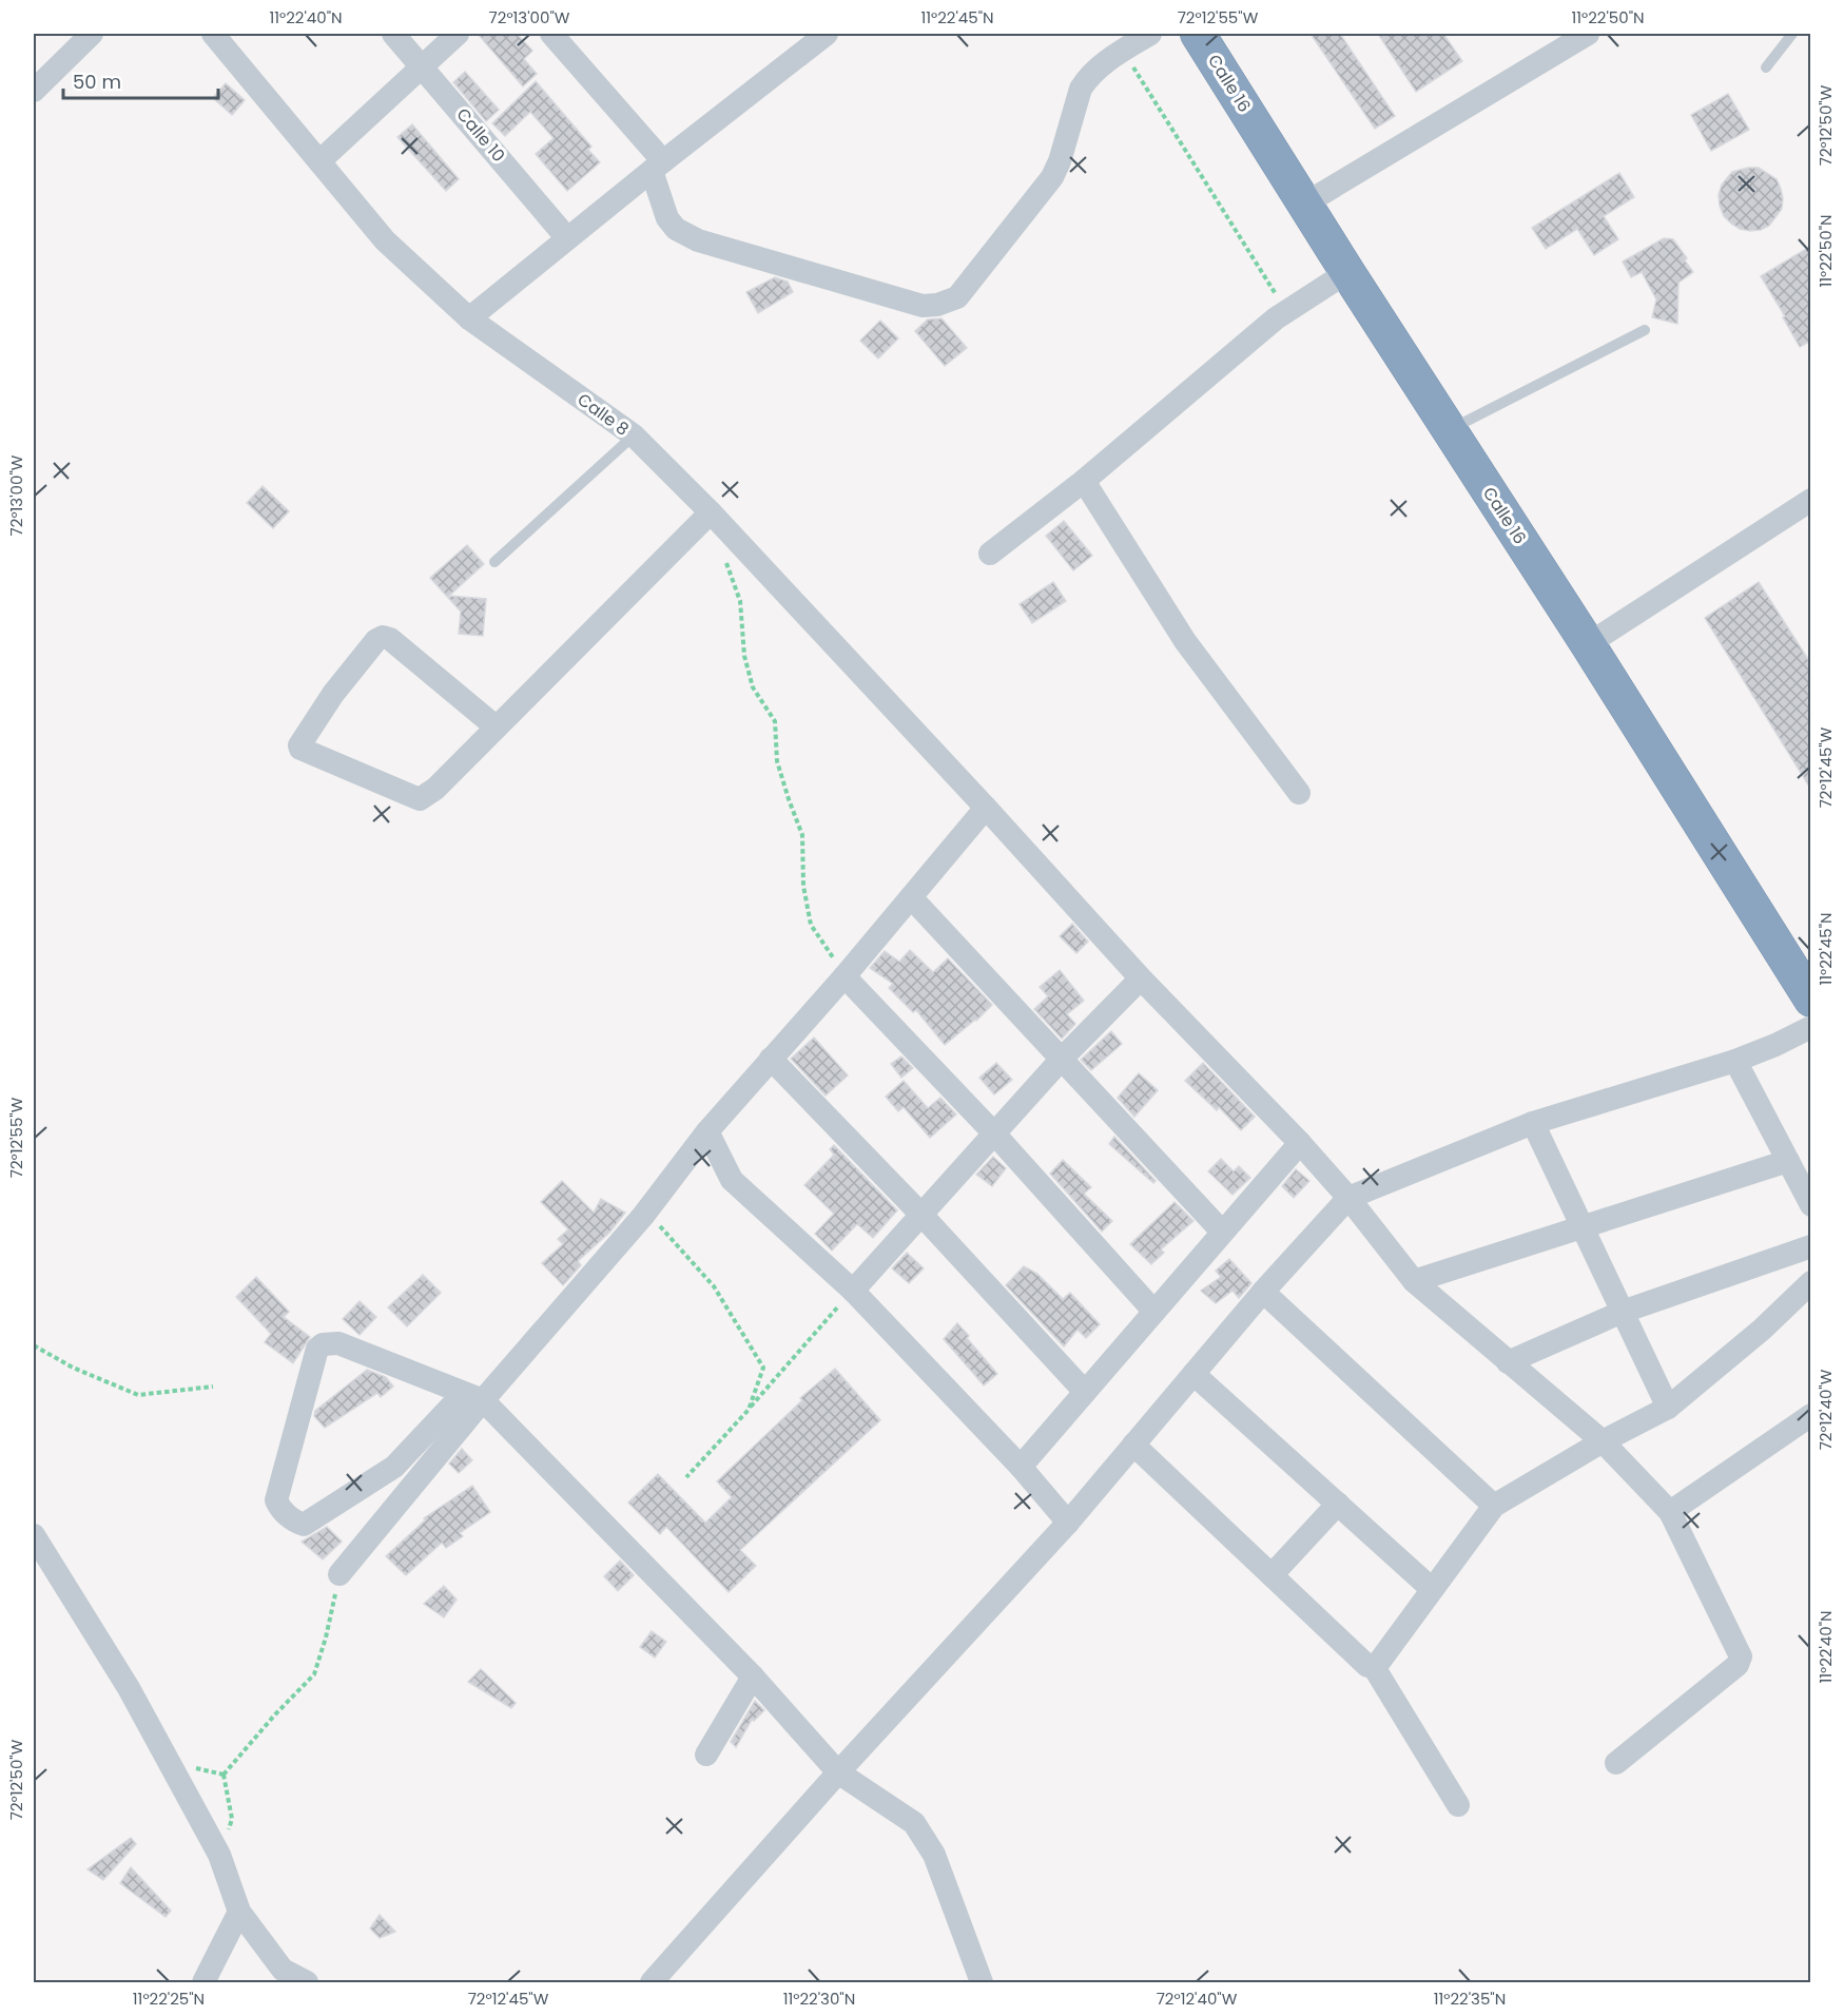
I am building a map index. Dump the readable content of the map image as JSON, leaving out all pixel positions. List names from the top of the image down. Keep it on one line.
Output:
{"streets":{"highway":["Calle 16"],"street":["Calle 10","Calle 8"]},"scale_bar":"50 m","coordinates":["11°22'40\"N","72°13'00\"W","11°22'45\"N","72°12'55\"W","11°22'50\"N","72°12'50\"W","72°12'45\"W","72°12'40\"W","11°22'25\"N","11°22'30\"N","11°22'35\"N"]}
